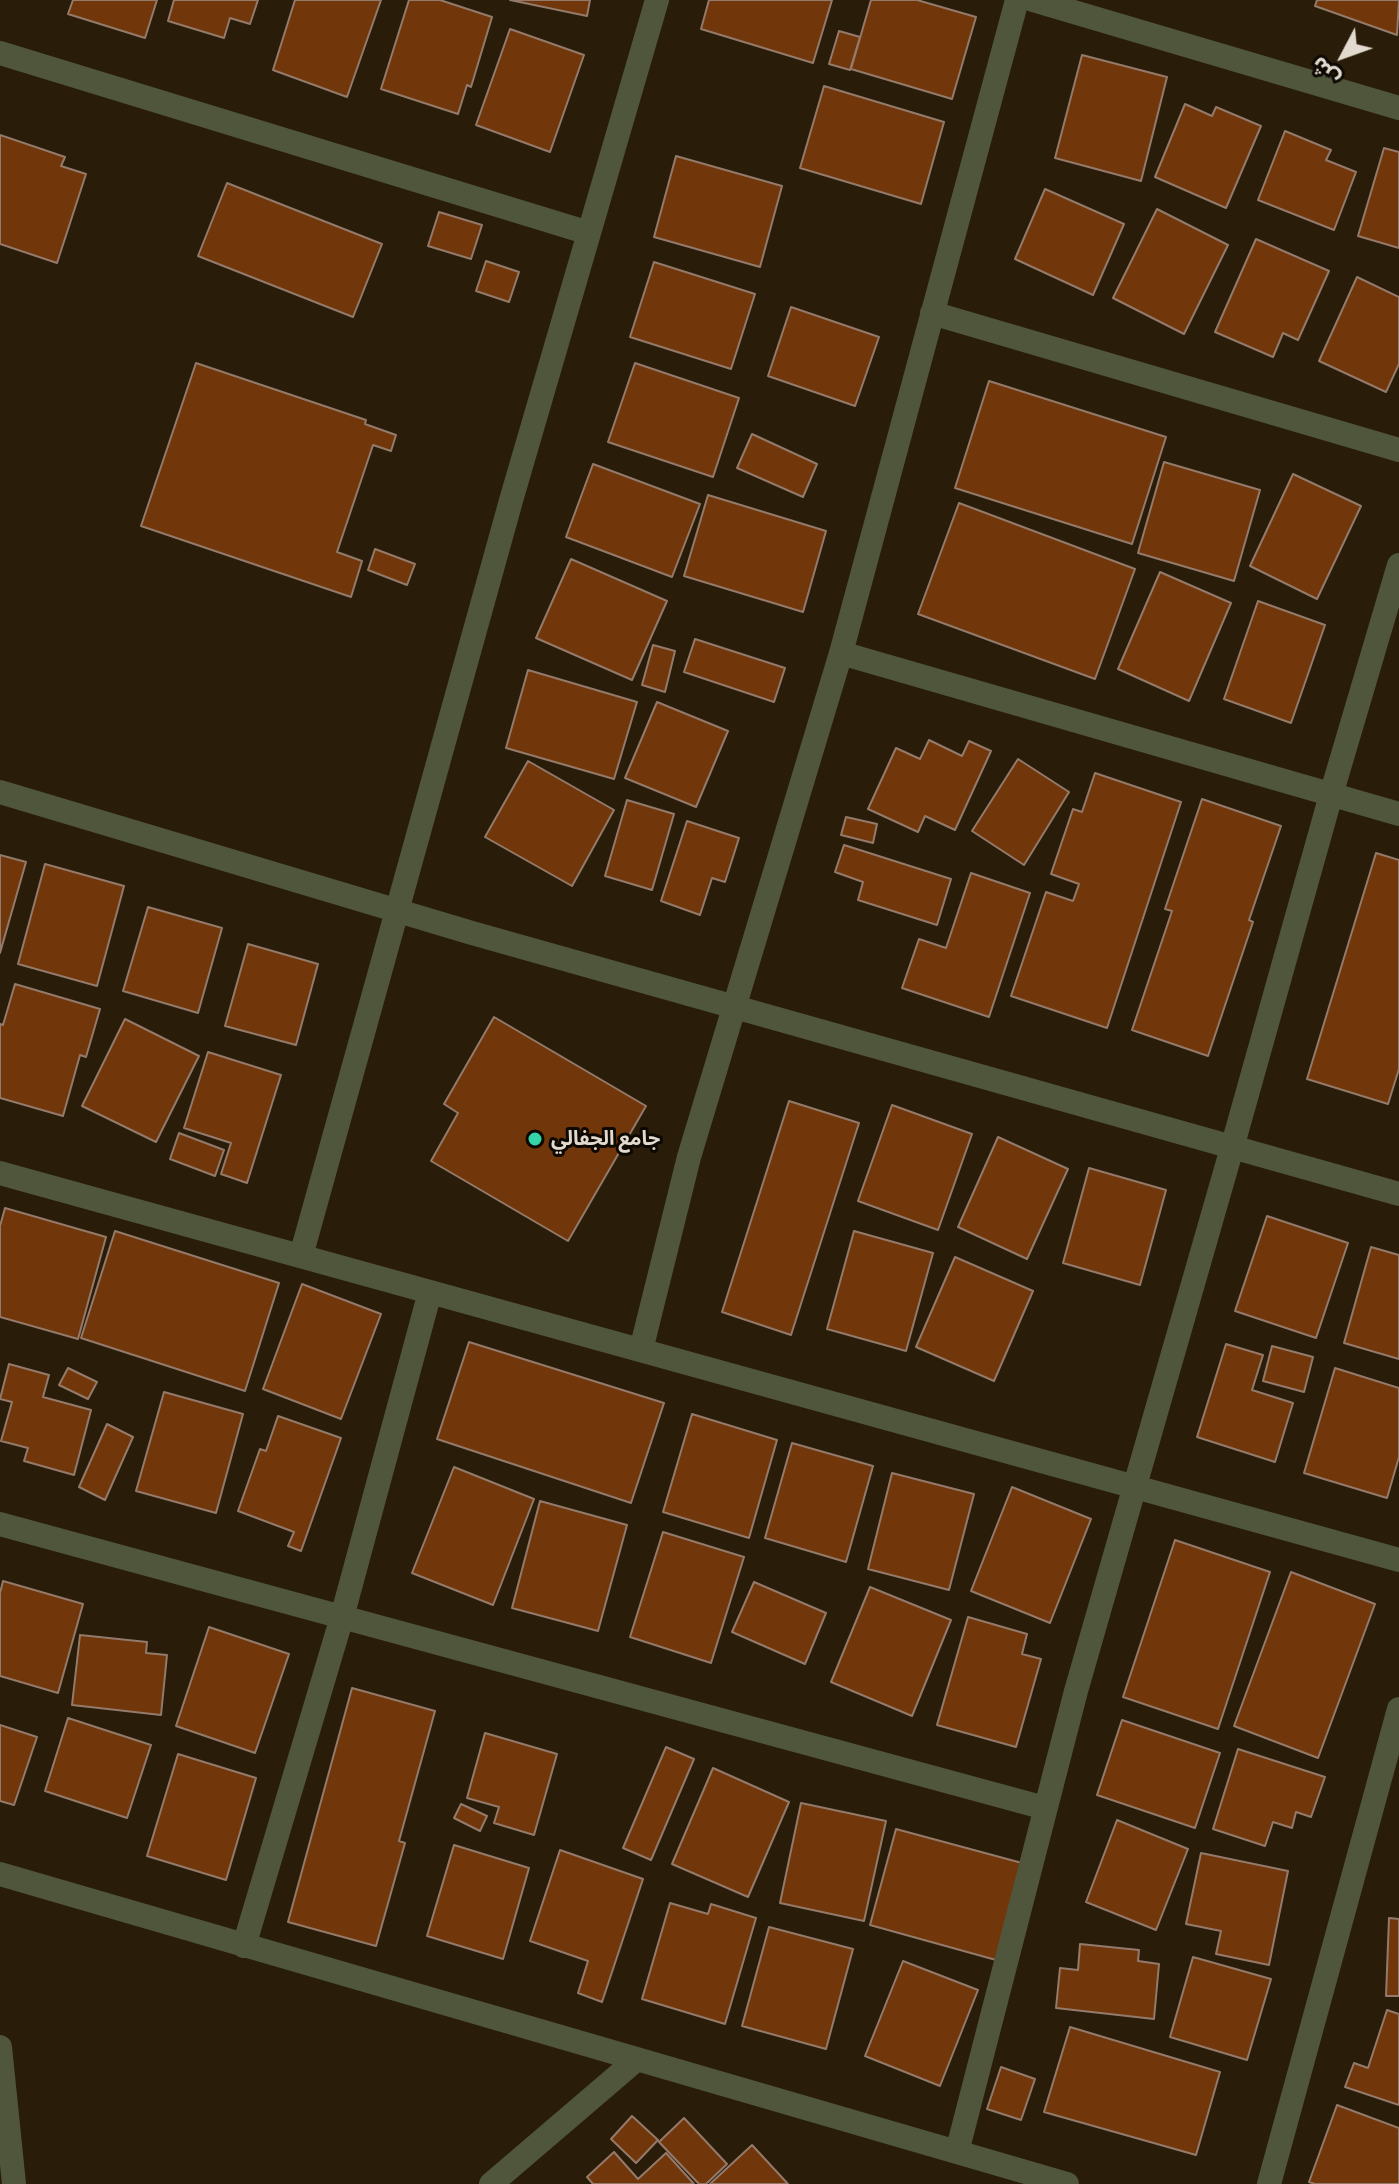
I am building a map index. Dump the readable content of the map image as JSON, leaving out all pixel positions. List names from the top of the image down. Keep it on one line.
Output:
{"places":["جامع الجفالي"],"north":"bottom left"}
